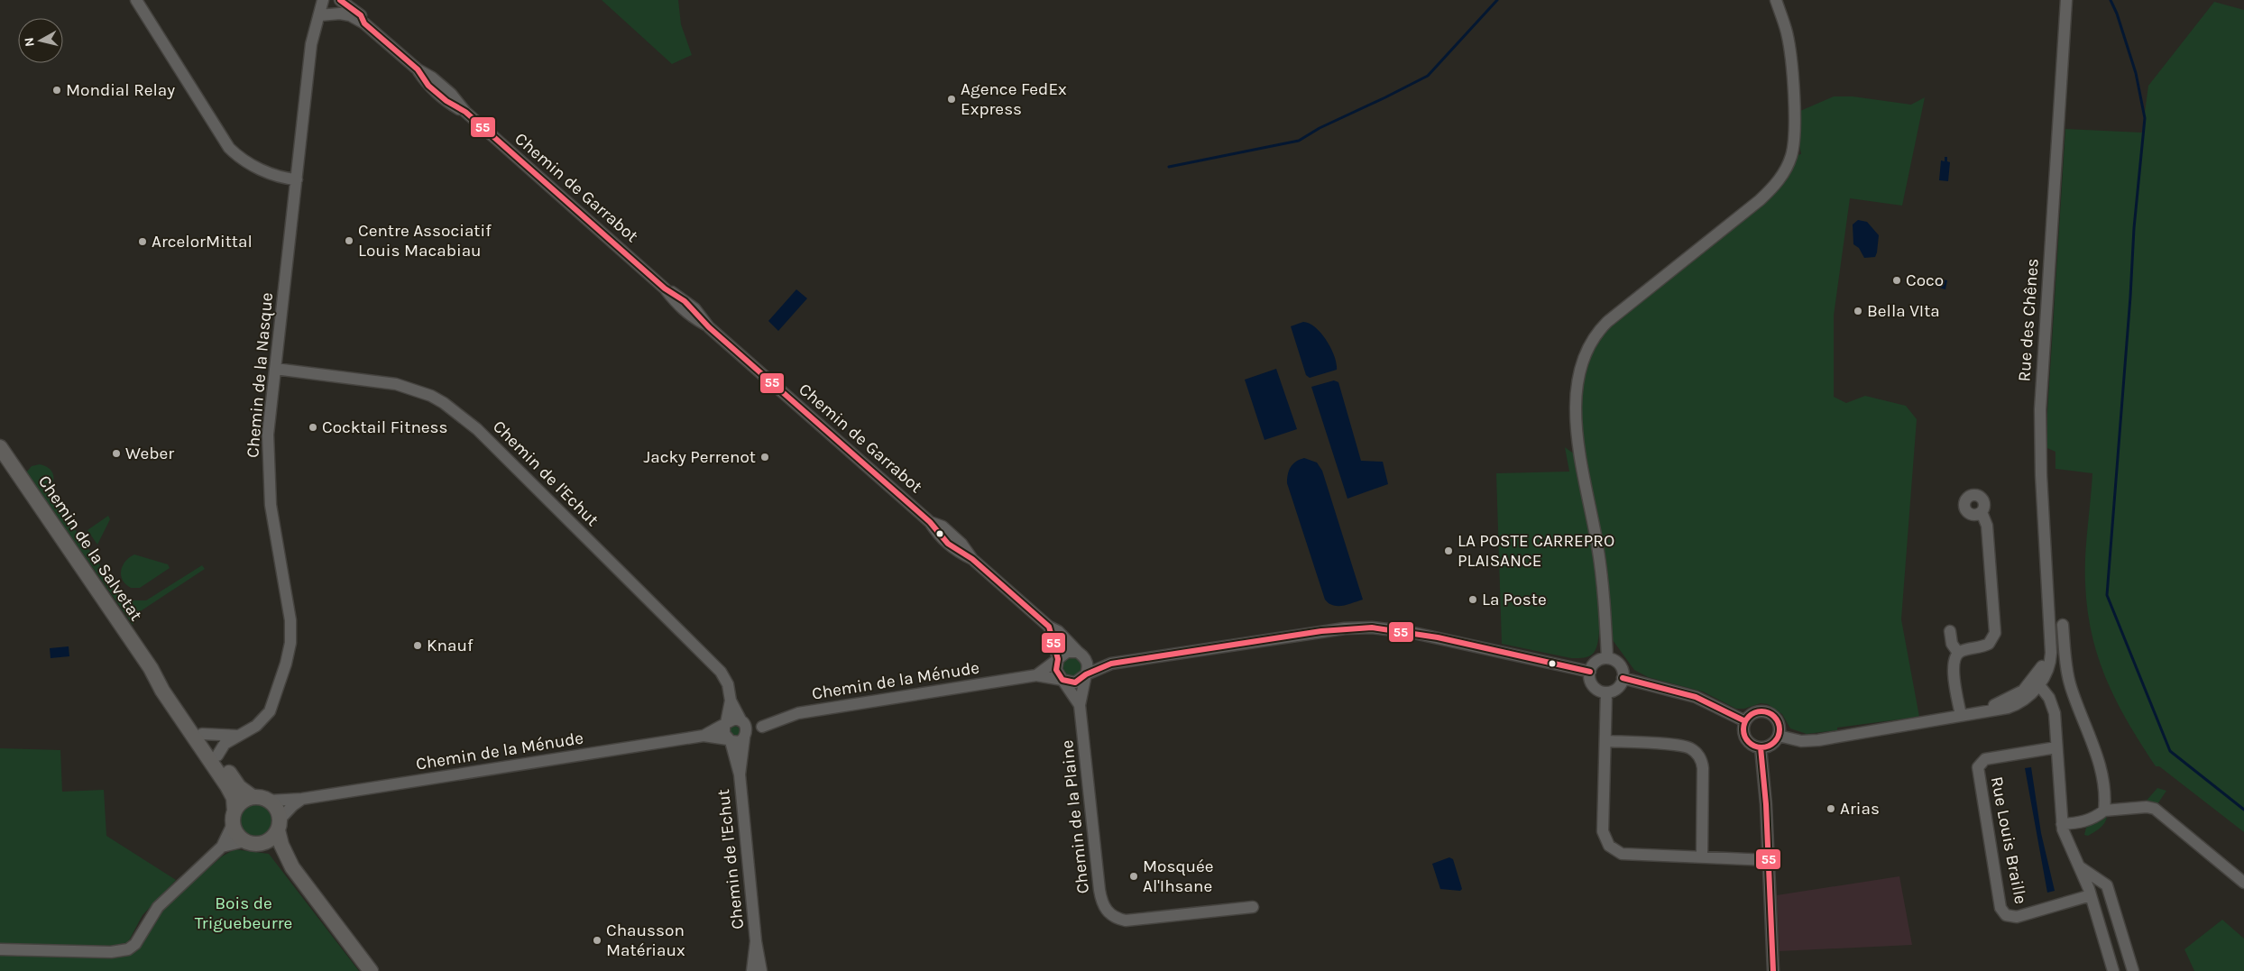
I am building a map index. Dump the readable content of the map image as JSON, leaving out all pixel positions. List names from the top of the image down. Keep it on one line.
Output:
{"streets":{"main road":["Chemin de la Salvetat"],"street":["Chemin de Garrabot","Rue des Chênes","Chemin de la Nasque","Chemin de l'Echut","Chemin de la Ménude","Chemin de la Plaine","Rue Louis Braille"]},"crossings":[["Chemin de Garrabot","Chemin de la Nasque"],["Chemin de Garrabot","Chemin de la Ménude"],["Chemin de Garrabot","Chemin de la Plaine"],["Chemin de la Nasque","Chemin de l'Echut"],["Chemin de la Nasque","Chemin de la Salvetat"],["Chemin de l'Echut","Chemin de la Ménude"],["Chemin de la Salvetat","Chemin de la Ménude"],["Chemin de la Ménude","Chemin de la Plaine"]],"parks":["Bois de Triguebeurre"],"places":["Mondial Relay","Agence FedEx Express","Centre Associatif Louis Macabiau","ArcelorMittal","Coco","Bella VIta","Cocktail Fitness","Weber","Jacky Perrenot","LA POSTE CARREPRO PLAISANCE","La Poste","Knauf","Arias","Mosquée Al'Ihsane","Chausson Matériaux"],"lines":["transit line 55"],"north":"left"}
